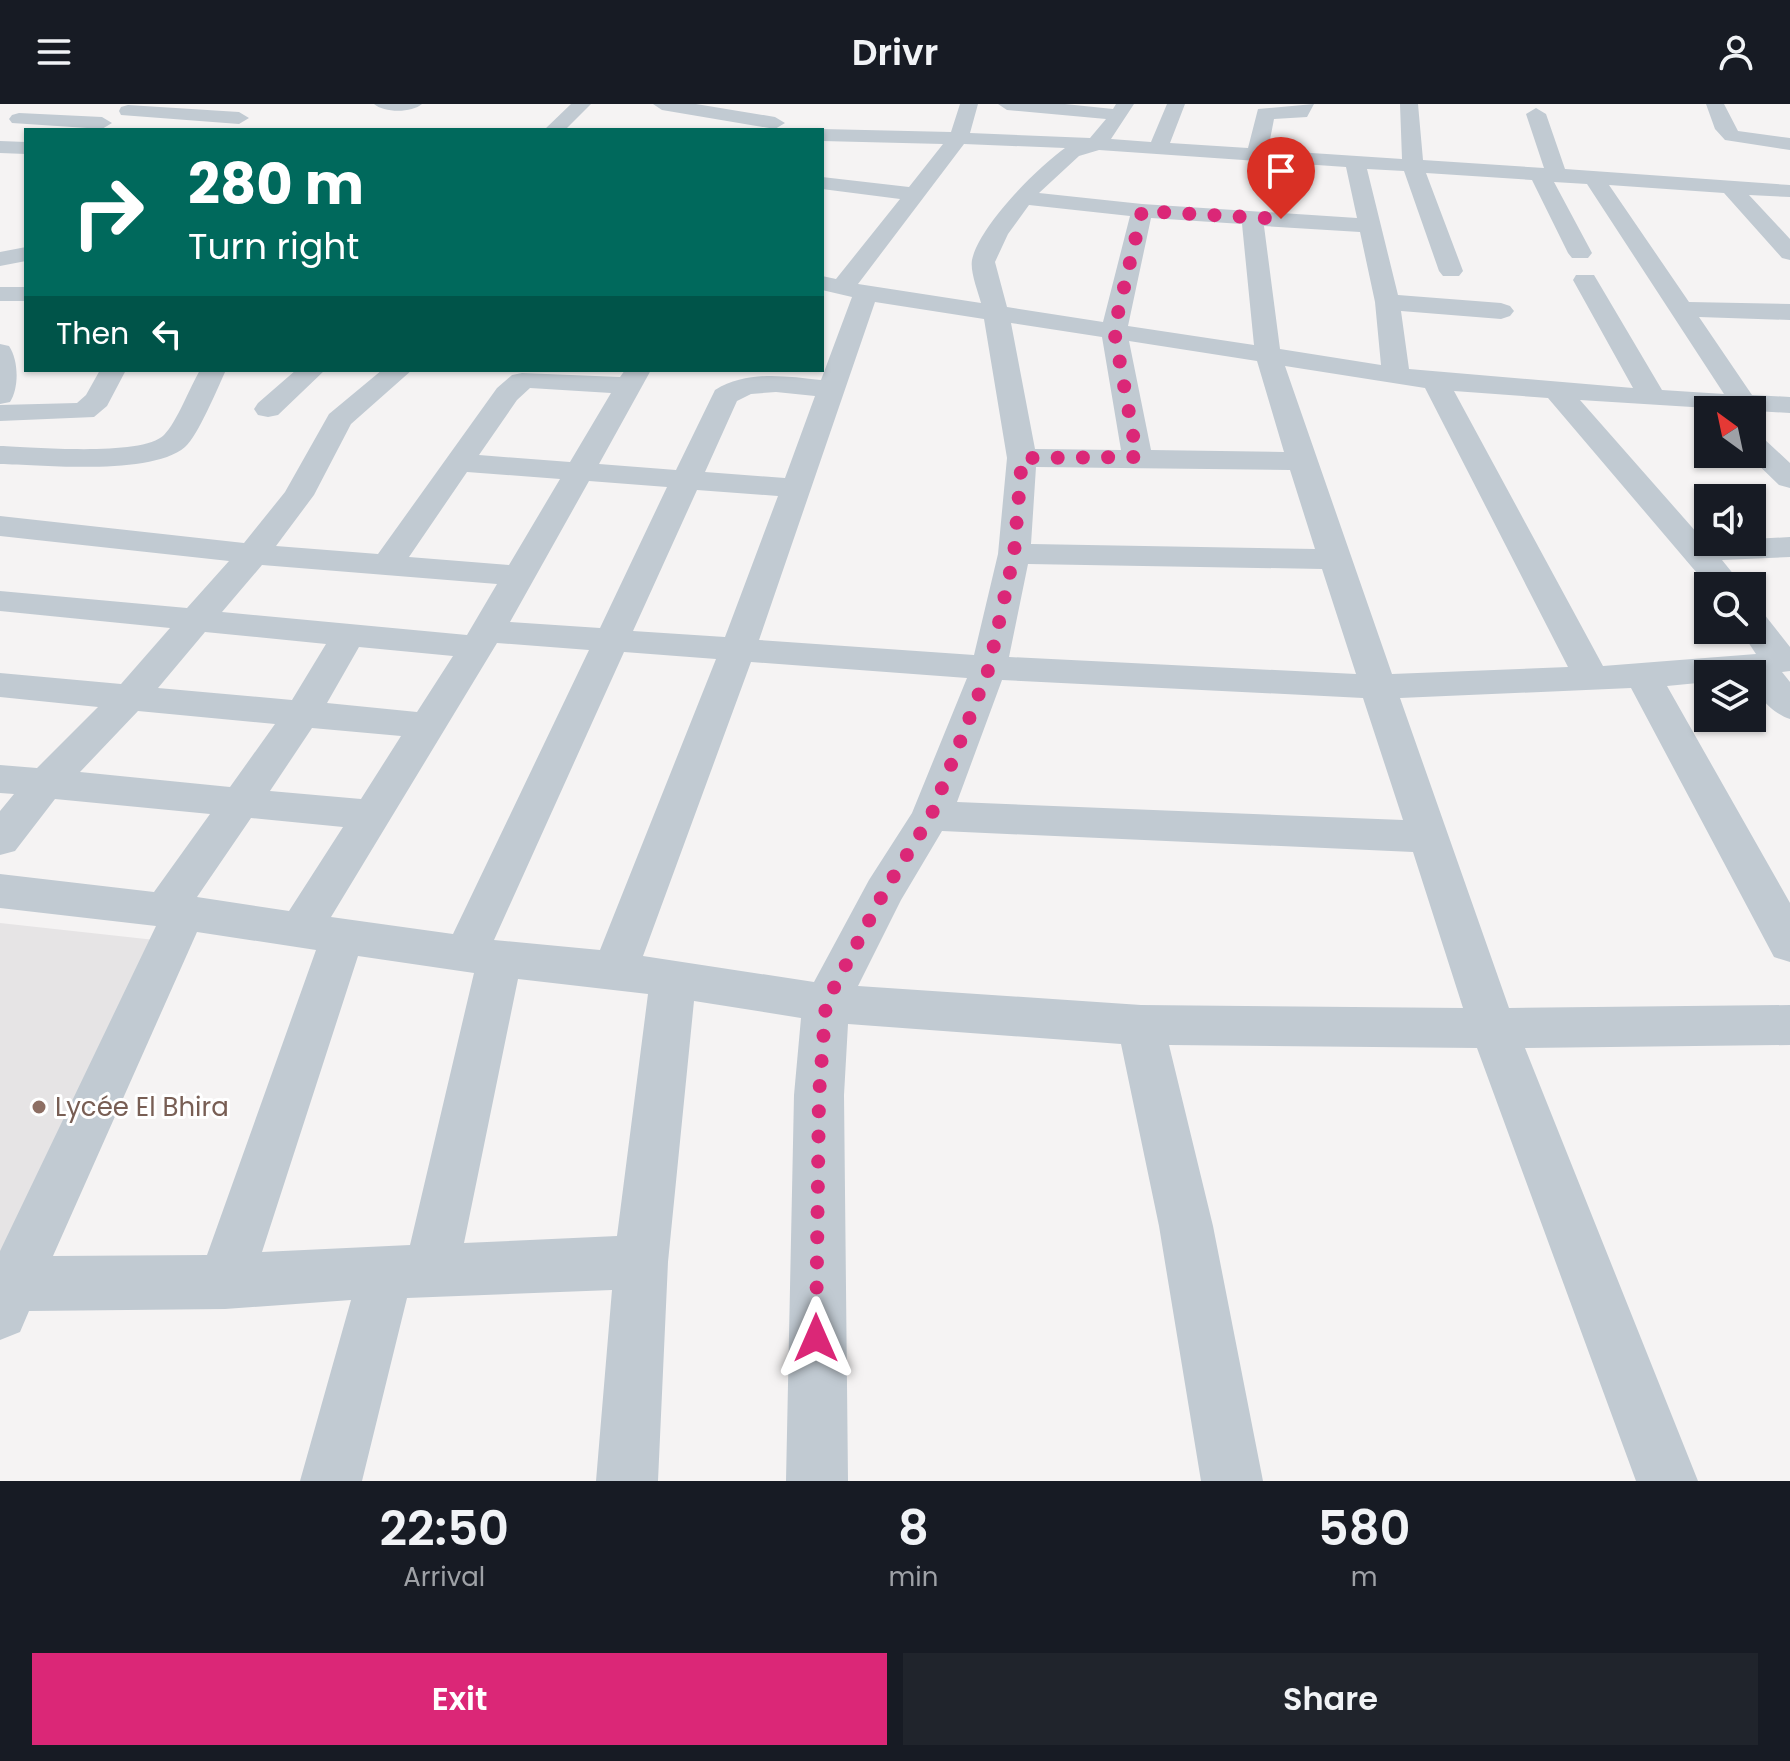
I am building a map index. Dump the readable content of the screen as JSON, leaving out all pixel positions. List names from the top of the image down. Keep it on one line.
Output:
{"places":["Lycée El Bhira"],"north":"top left","page":{"header":"Drivr","turn":["280 m","Turn right"],"then":"Then","eta":["22:50","Arrival","8","min","580","m"],"buttons":["Exit","Share"]}}
